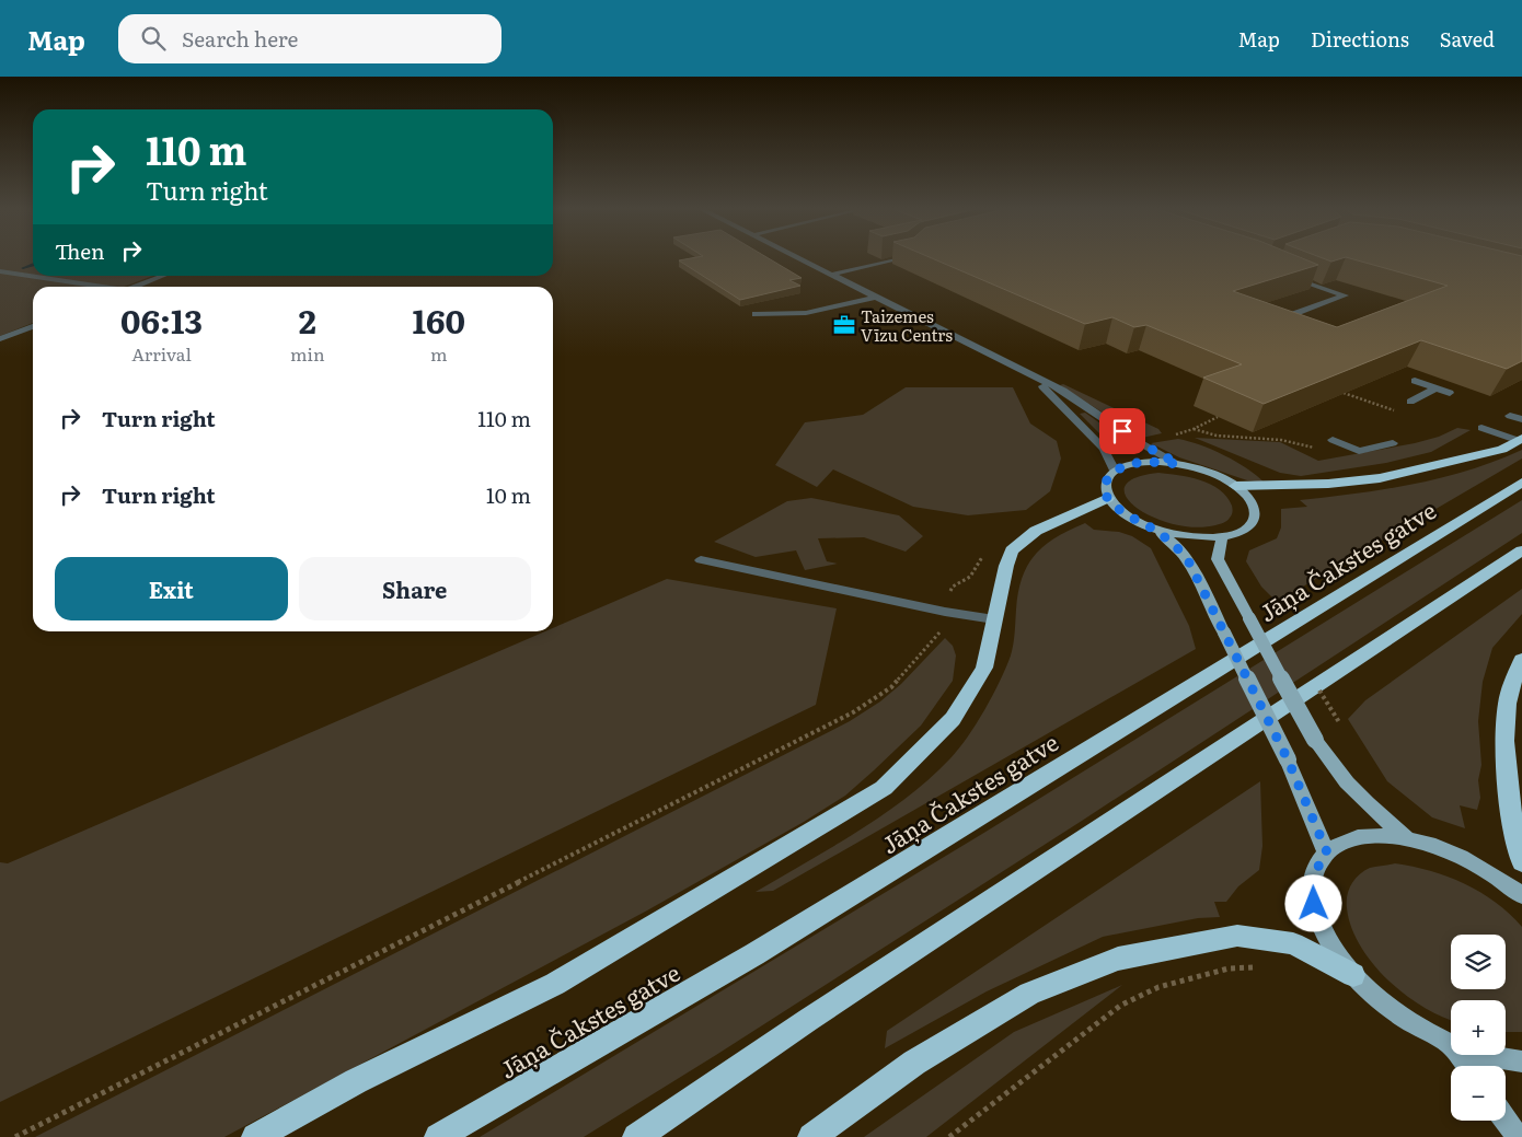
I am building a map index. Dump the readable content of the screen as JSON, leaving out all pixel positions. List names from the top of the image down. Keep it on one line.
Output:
{"streets":{"highway":["Jāņa Čakstes gatve"]},"places":{"office":["Taizemes Vīzu Centrs"]},"page":{"header":"Map","search":"Search here","nav":["Map","Directions","Saved"],"turn":["110 m","Turn right"],"then":"Then","eta":["06:13","Arrival","2","min","160","m"],"list":[{"name":"Turn right","value":"110 m"},{"name":"Turn right","value":"10 m"}],"buttons":["Exit","Share"],"map_buttons":["+","−"]}}
